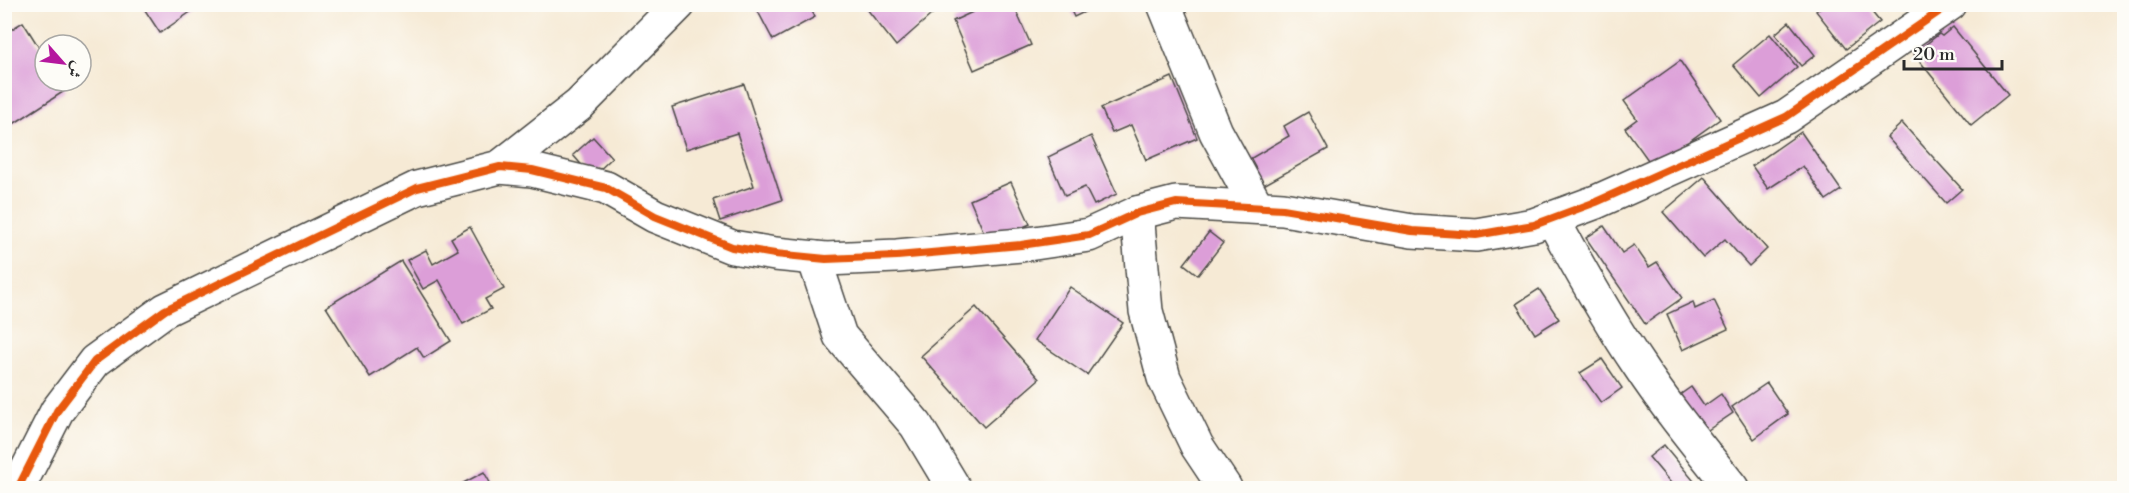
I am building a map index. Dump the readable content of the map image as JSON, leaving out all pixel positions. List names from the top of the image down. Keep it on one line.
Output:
{"scale_bar":"20 m","north":"bottom right"}
